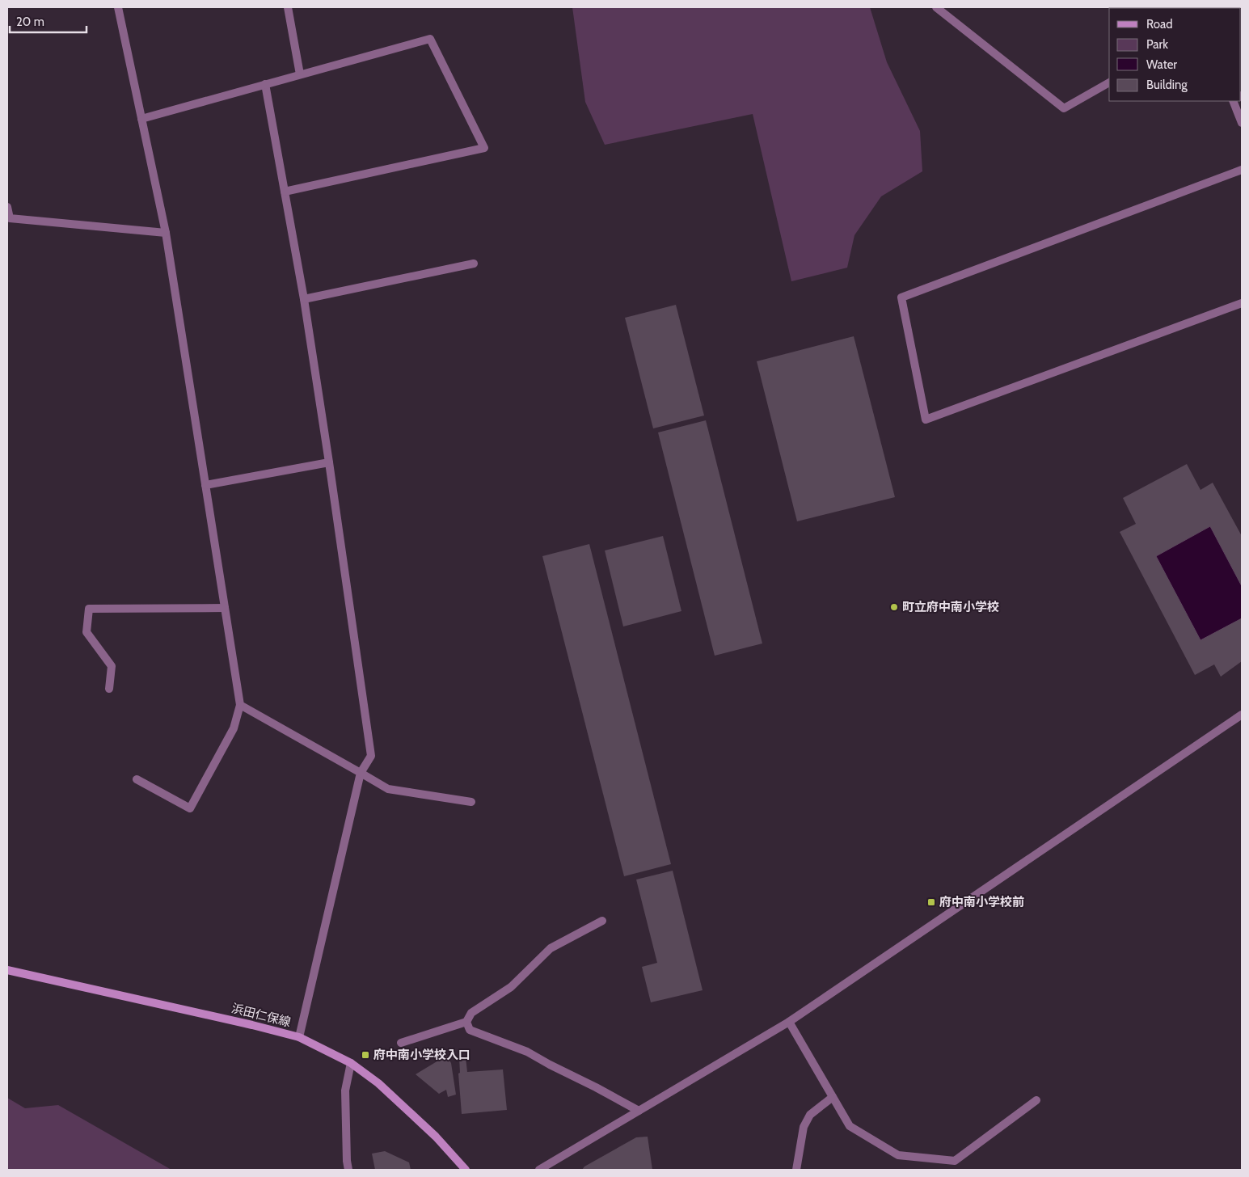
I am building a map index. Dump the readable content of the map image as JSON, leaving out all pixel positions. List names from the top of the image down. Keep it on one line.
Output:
{"streets":{"main road":["浜田仁保線"]},"places":{"other":["町立府中南小学校"],"transit":["府中南小学校前","府中南小学校入口"]},"legend":["Road","Park","Water","Building"],"scale_bar":"20 m"}
